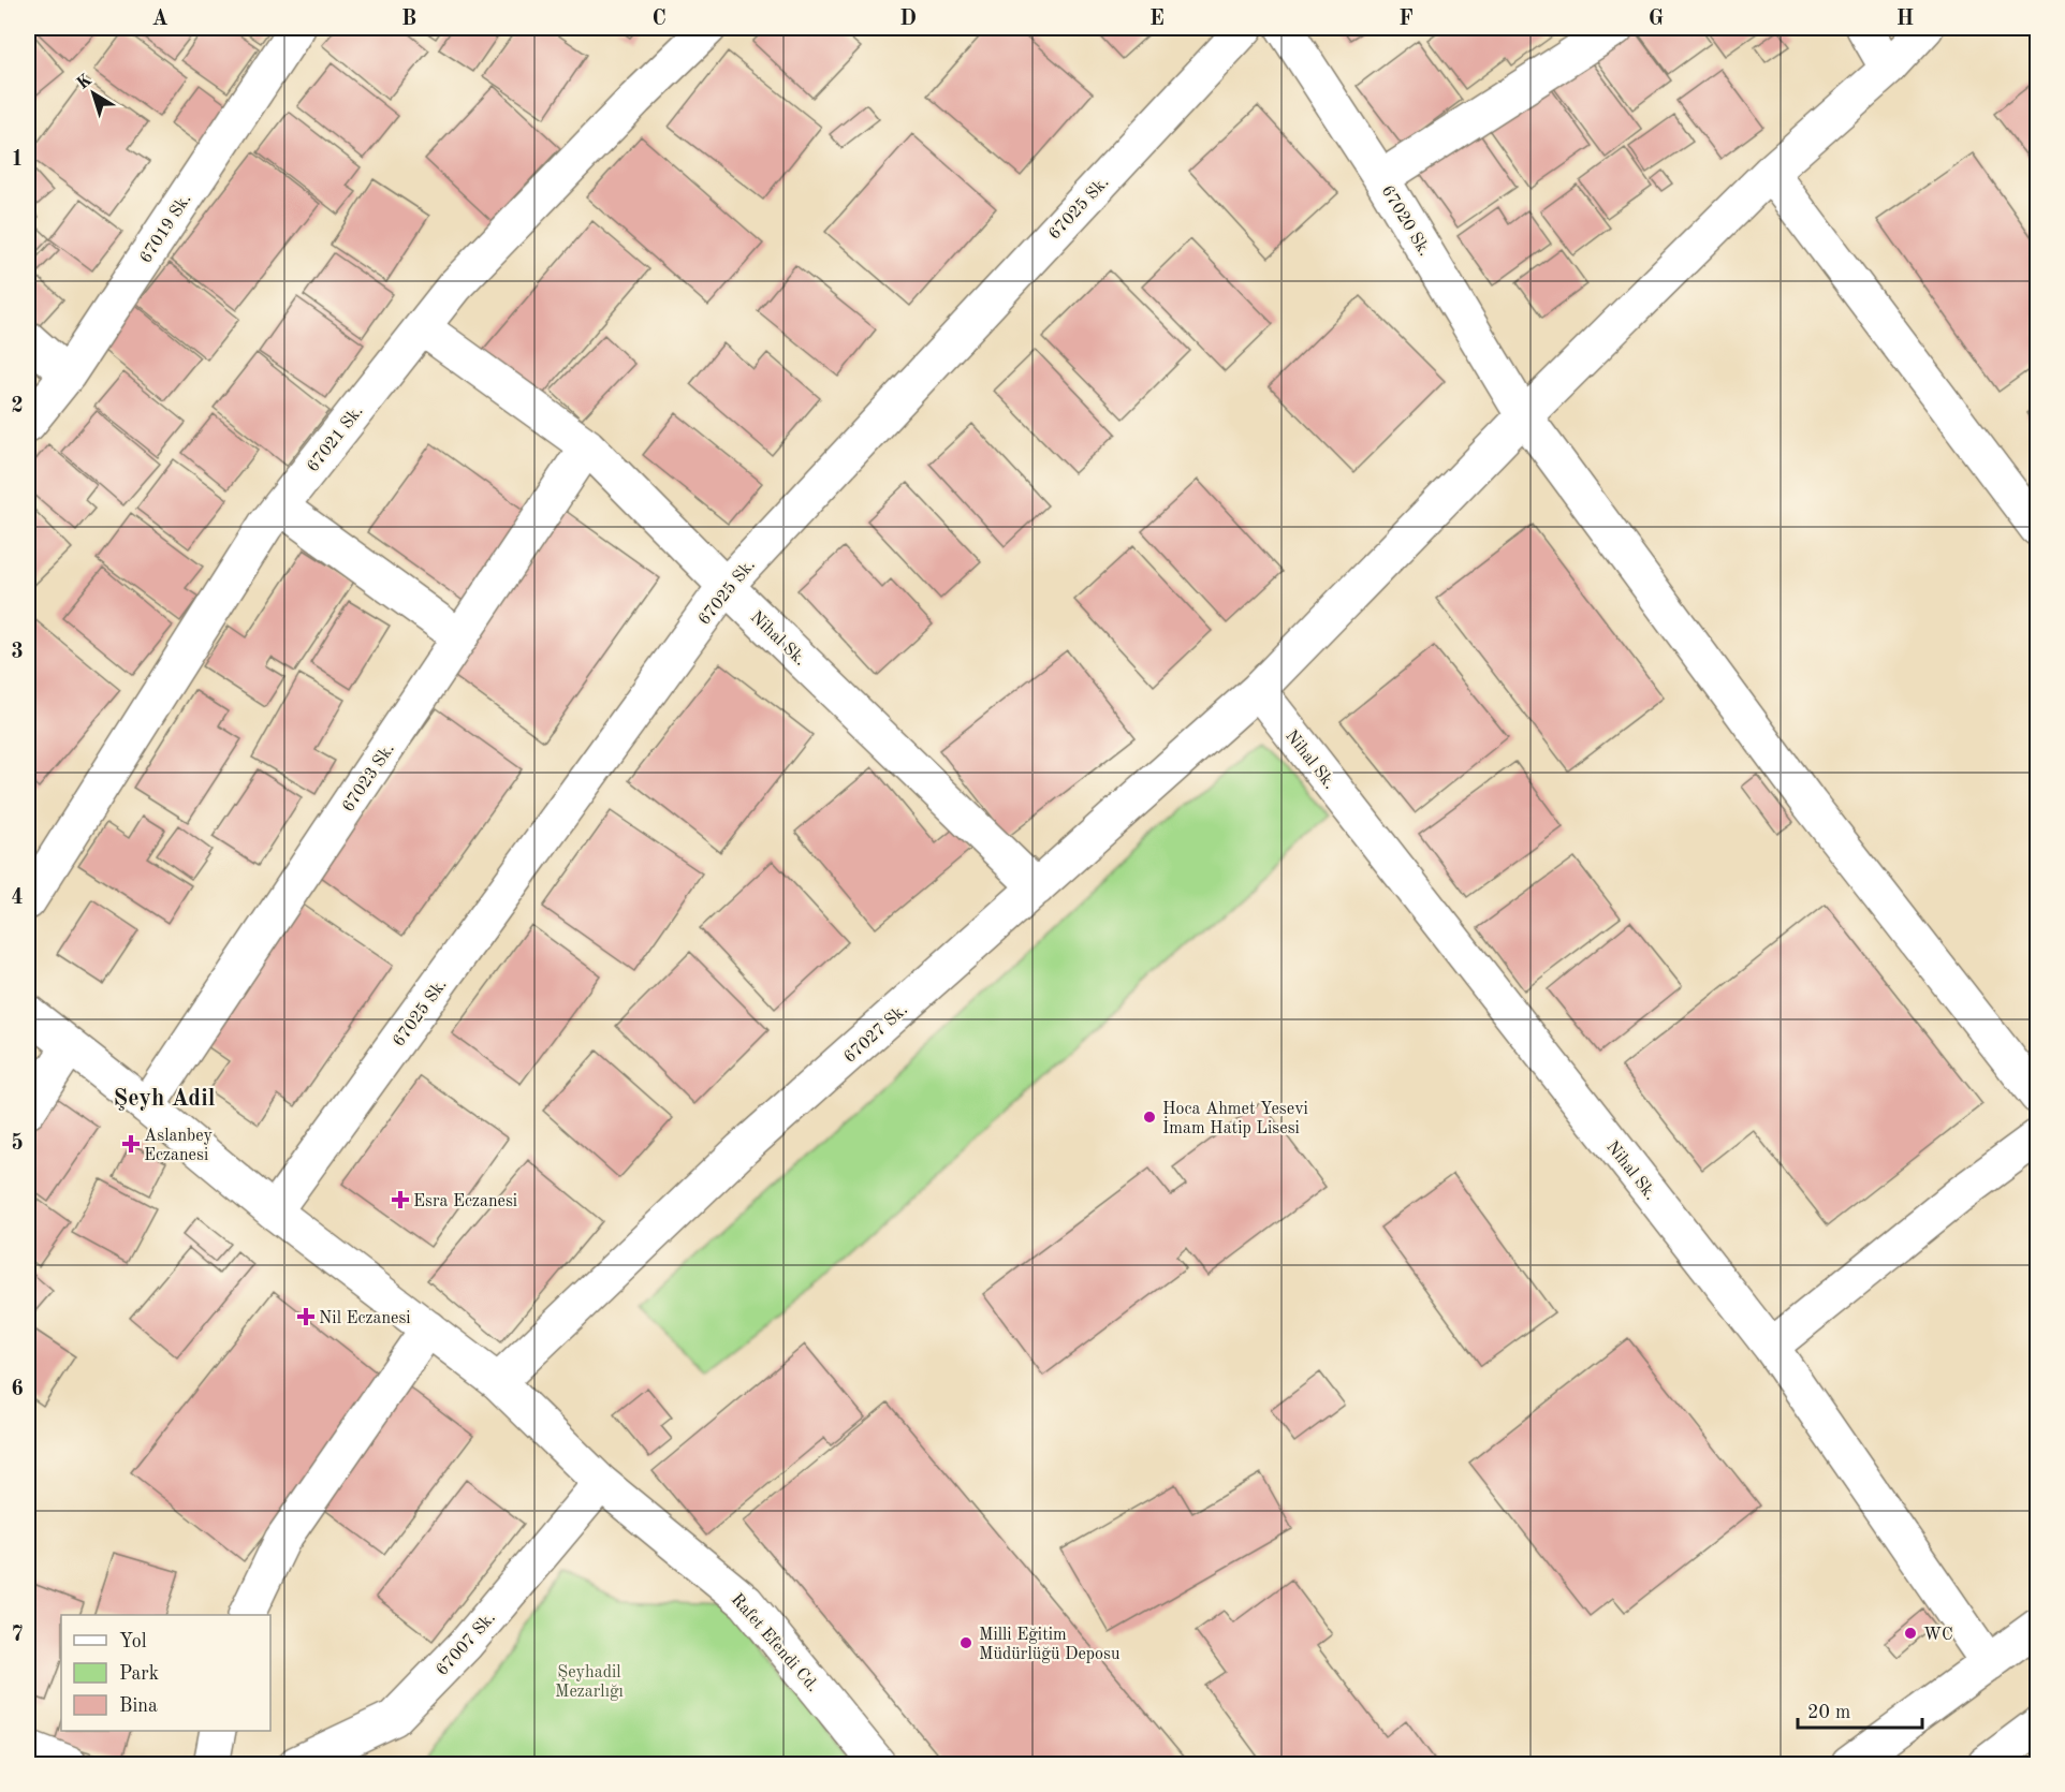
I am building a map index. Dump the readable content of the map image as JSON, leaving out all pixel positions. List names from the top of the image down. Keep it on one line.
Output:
{"streets":{"street":["67025 Sk.","67020 Sk.","67019 Sk.","67021 Sk.","Nihal Sk.","67023 Sk.","67027 Sk.","Rafet Efendi Cd.","67007 Sk."]},"crossings":[["67025 Sk.","Nihal Sk."],["67025 Sk.","Rafet Efendi Cd."],["67020 Sk.","67027 Sk."],["67021 Sk.","Nihal Sk."],["Nihal Sk.","67023 Sk."],["Nihal Sk.","67027 Sk."],["67023 Sk.","Rafet Efendi Cd."],["67027 Sk.","Rafet Efendi Cd."],["Rafet Efendi Cd.","67007 Sk."]],"districts":["Şeyh Adil"],"parks":["Şeyhadil Mezarlığı"],"places":{"other":["Hoca Ahmet Yesevi İmam Hatip Lisesi","WC","Milli Eğitim Müdürlüğü Deposu"],"health":["Aslanbey Eczanesi","Esra Eczanesi","Nil Eczanesi"]},"legend":["Yol","Park","Bina"],"scale_bar":"20 m","north":"top left","grid":{"columns":["A","B","C","D","E","F","G","H"],"rows":["1","2","3","4","5","6","7"]}}
